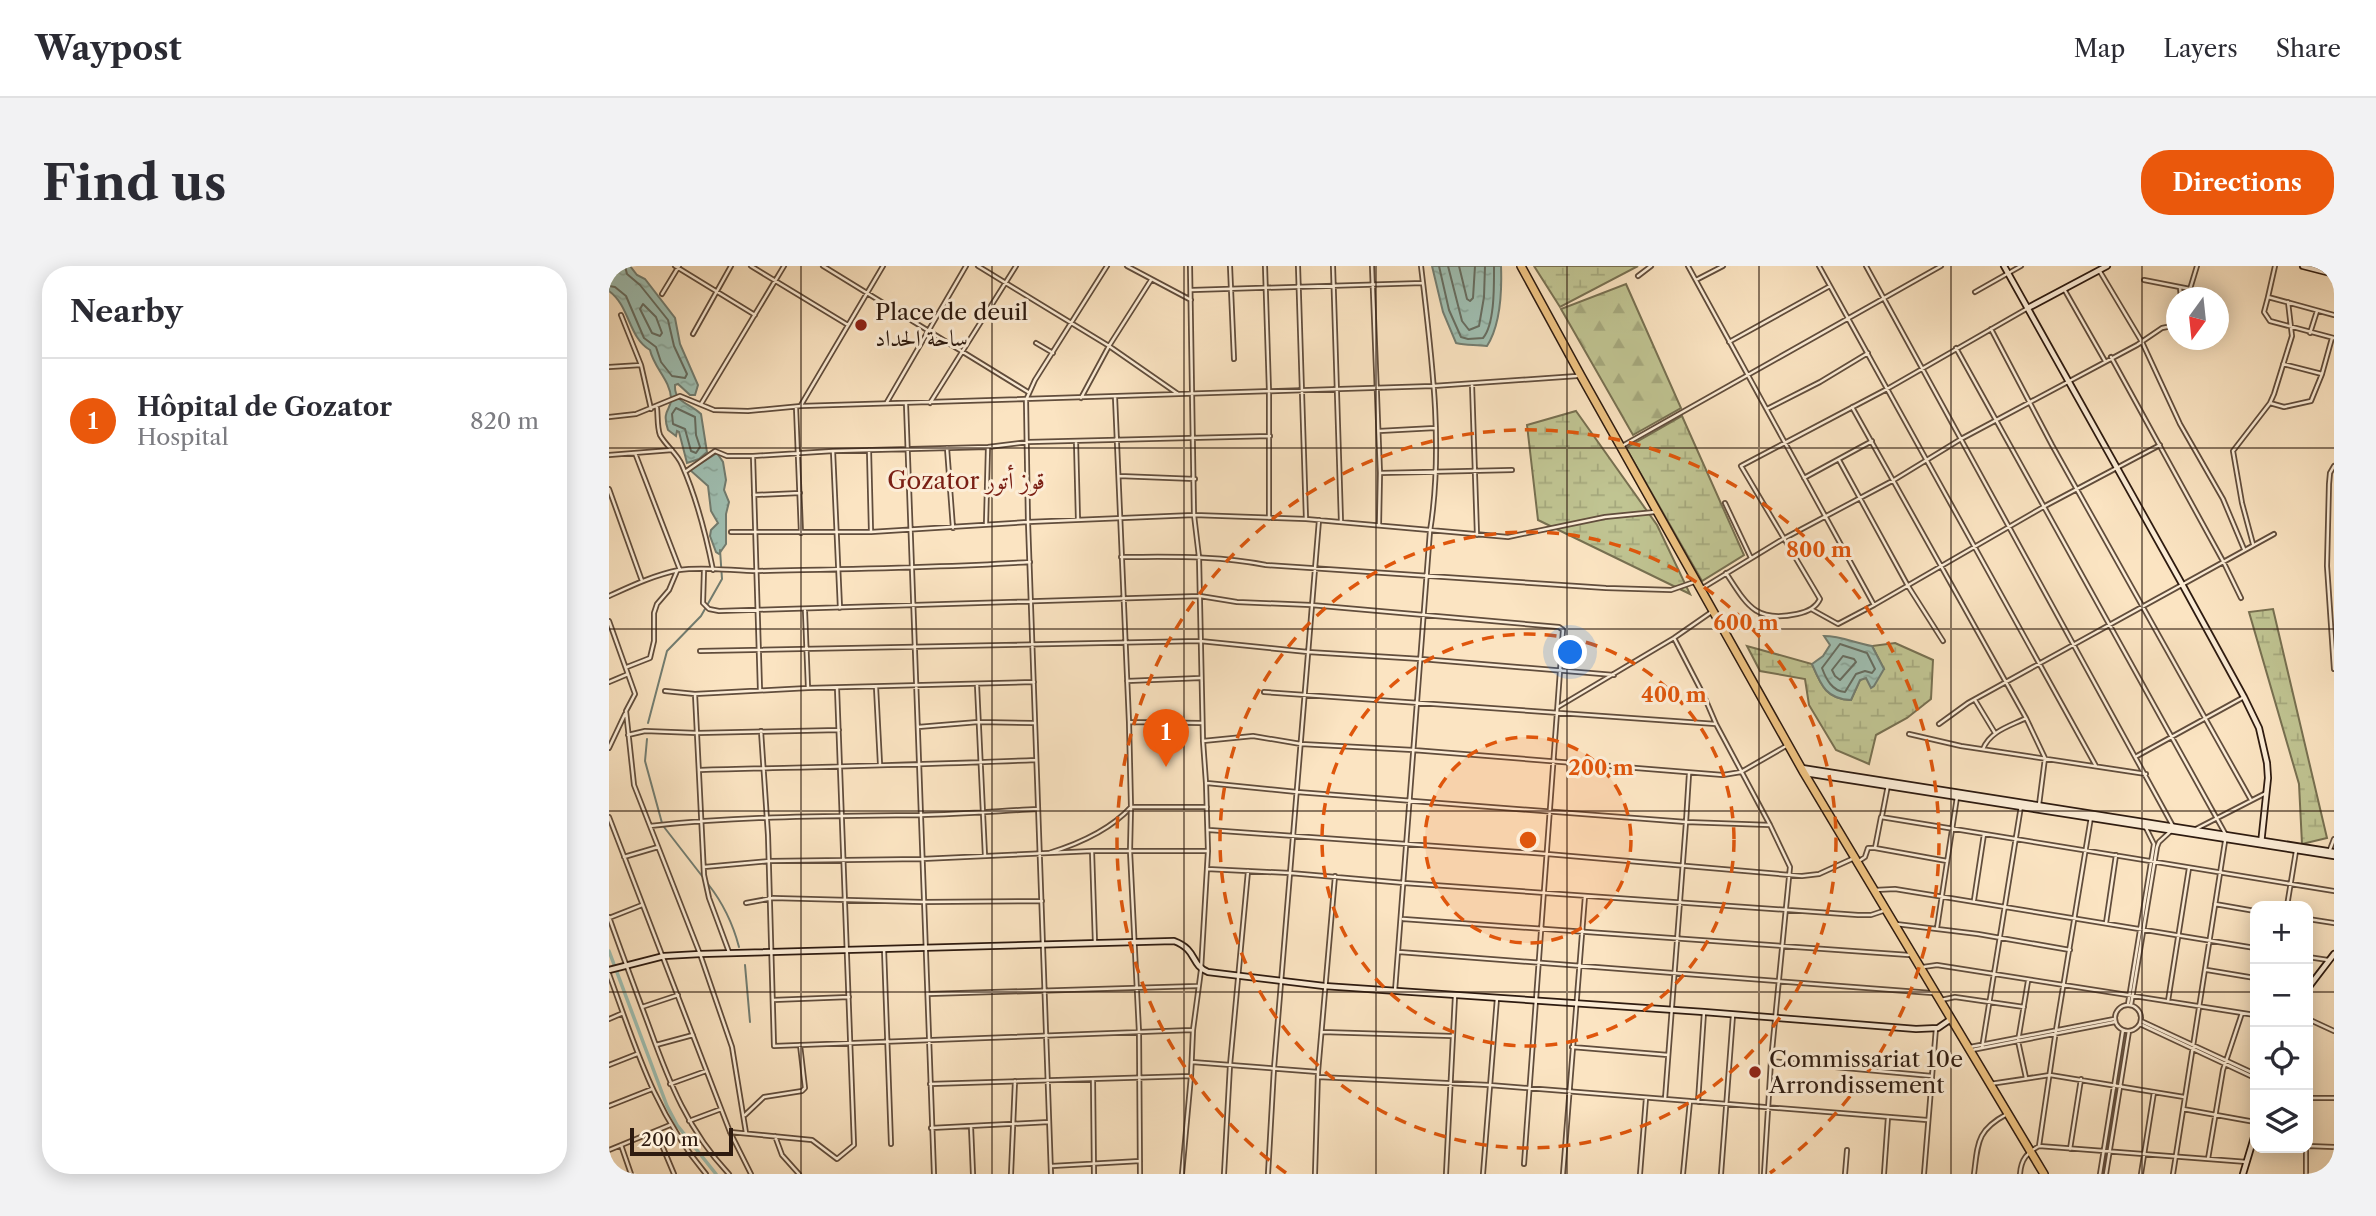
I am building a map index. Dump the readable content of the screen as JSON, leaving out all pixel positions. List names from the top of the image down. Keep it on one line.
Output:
{"districts":["Gozator قوز أتور"],"places":["Place de deuil ساحة الحداد","Commissariat 10e Arrondissement"],"scale_bar":"200 m","north":"bottom","page":{"header":"Waypost","nav":["Map","Layers","Share"],"buttons":"Directions","title":"Find us","heading":"Nearby","list":[{"mark":"1","name":"Hôpital de Gozator","note":"Hospital","value":"820 m"}],"pins":"1","map_buttons":["+","−"],"scale":"200 m"},"rings":["800 m","600 m","400 m","200 m"]}
